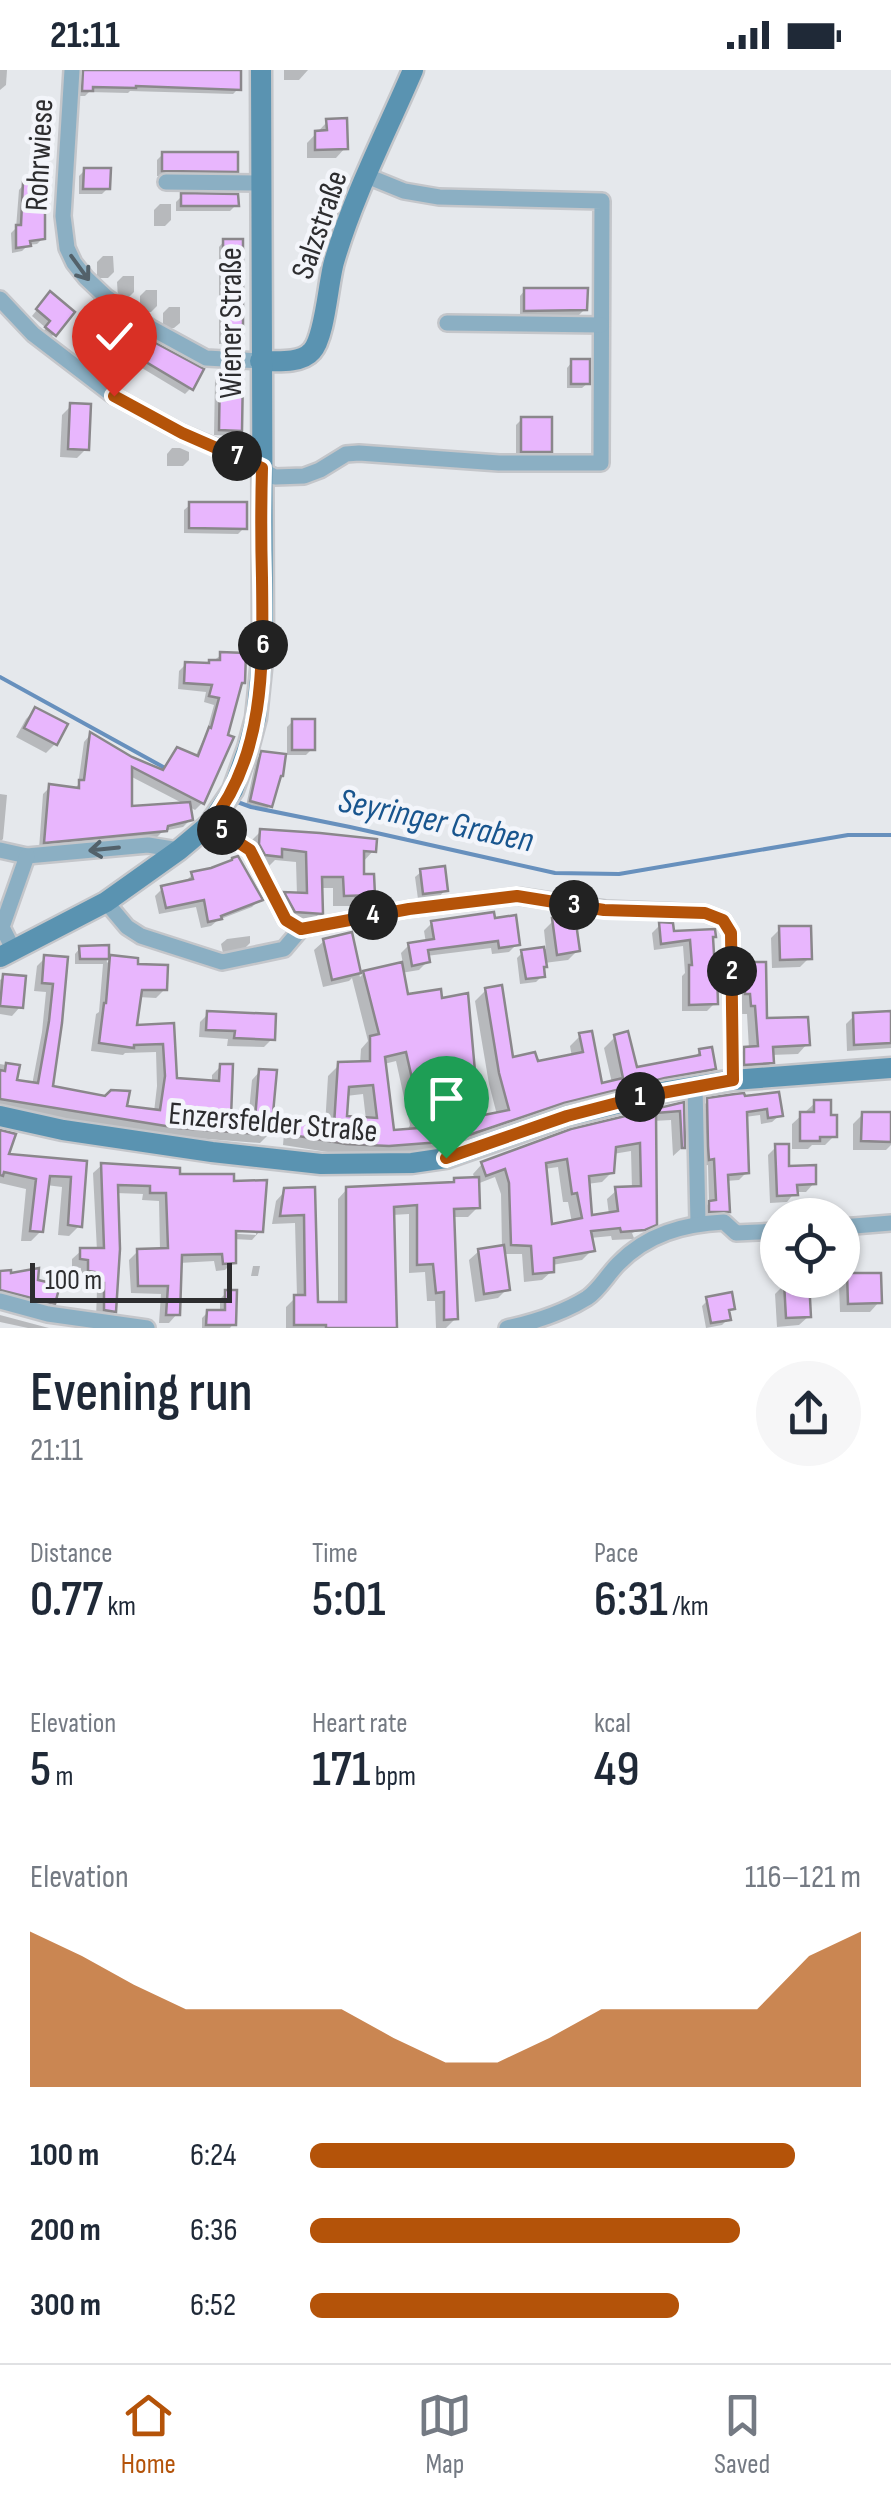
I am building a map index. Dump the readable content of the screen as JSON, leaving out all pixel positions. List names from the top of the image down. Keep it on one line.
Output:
{"streets":{"street":["Rohrwiese","Salzstraße","Wiener Straße","Enzersfelder Straße"]},"crossings":[["Rohrwiese","Salzstraße"],["Rohrwiese","Wiener Straße"],["Salzstraße","Wiener Straße"]],"water":["Seyringer Graben"],"scale_bar":"100 m","page":{"status":"21:11","pins":["7","6","5","3","4","2","1"],"scale":"100 m","heading":["Evening run","21:11"],"stats":[["Distance","0.77 km"],["Time","5:01"],["Pace","6:31 /km"],["Elevation","5 m"],["Heart rate","171 bpm"],["kcal","49"]],"chart":["Elevation","116–121 m"],"list":[{"name":"100 m","note":"6:24"},{"name":"200 m","note":"6:36"},{"name":"300 m","note":"6:52"}],"tabs":["Home","Map","Saved"]}}
